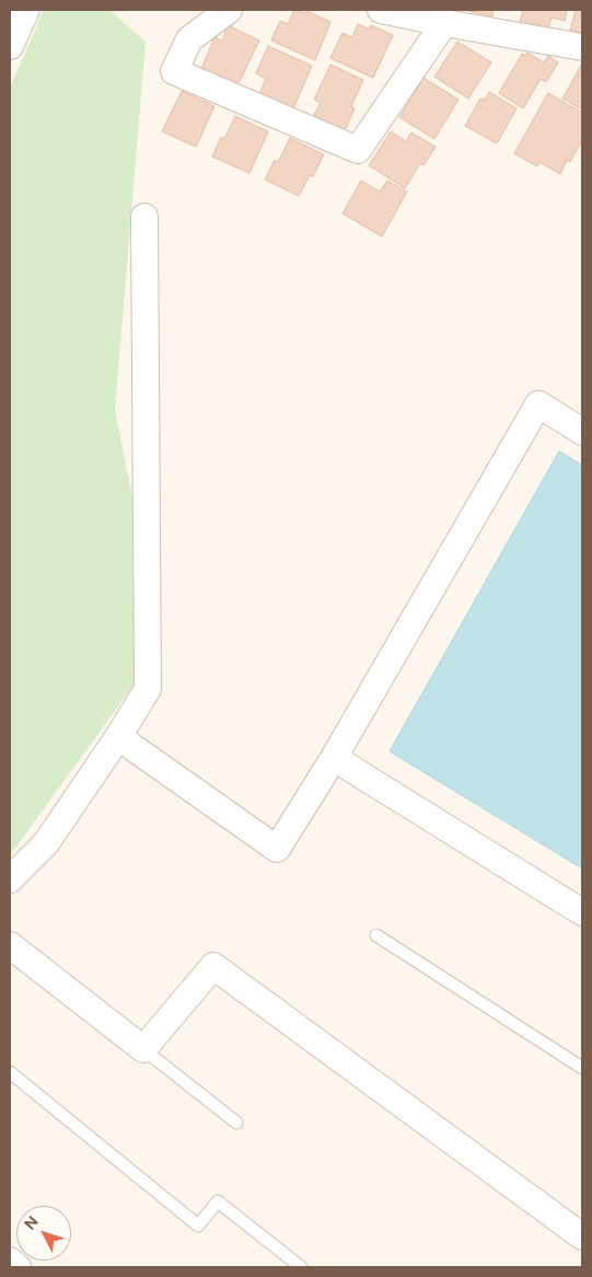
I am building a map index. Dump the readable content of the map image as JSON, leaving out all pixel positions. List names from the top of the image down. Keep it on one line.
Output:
{"north":"top left"}
